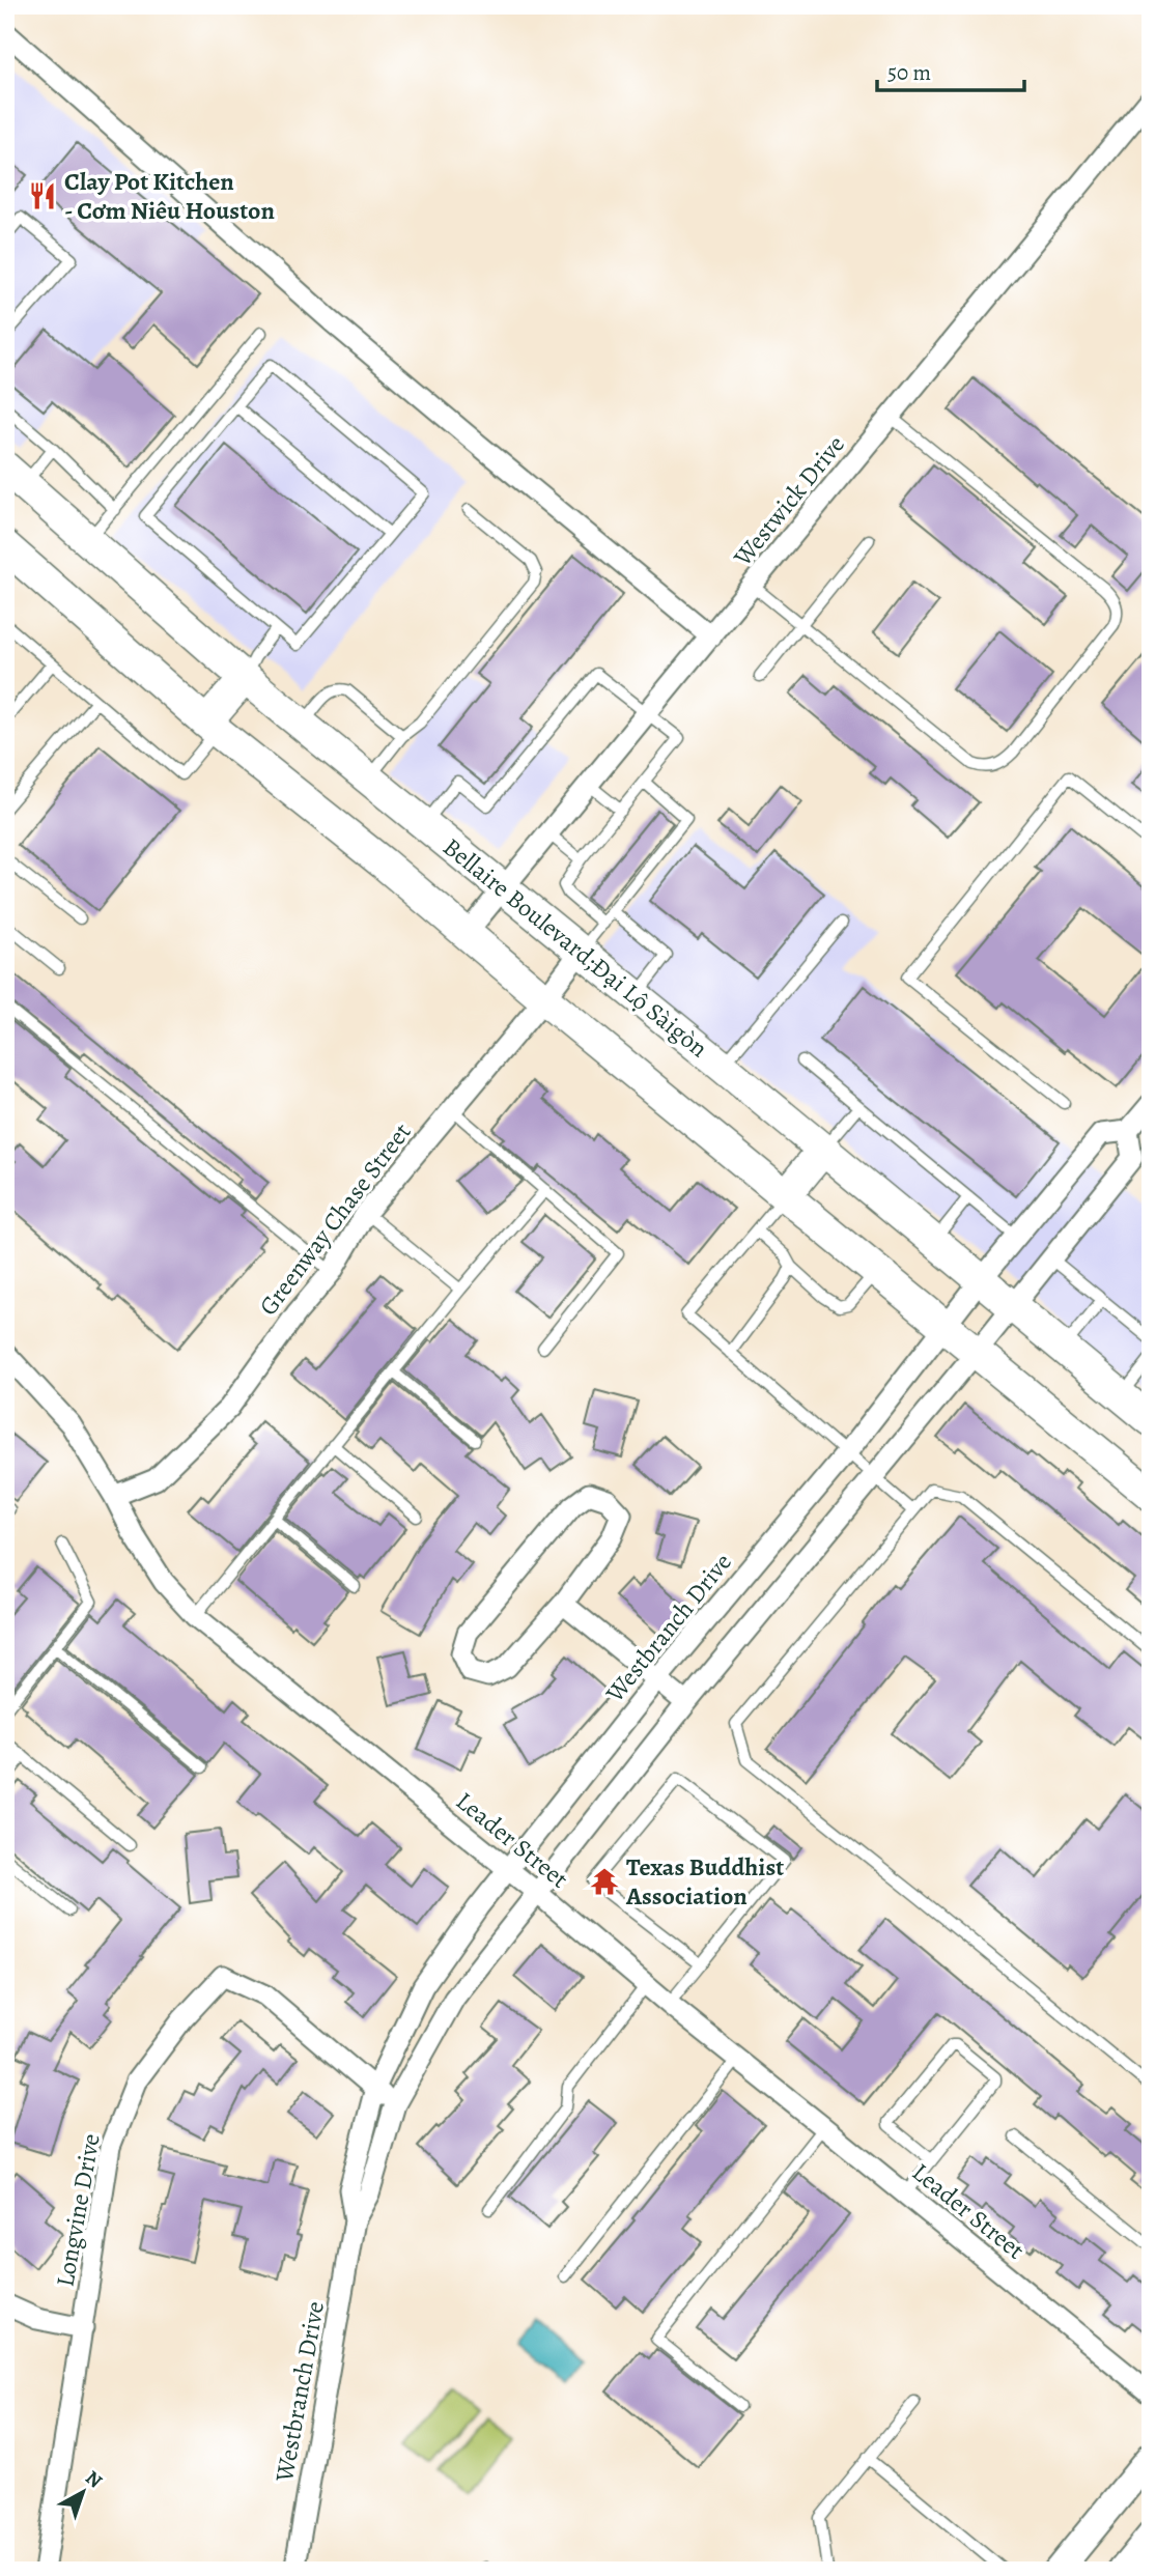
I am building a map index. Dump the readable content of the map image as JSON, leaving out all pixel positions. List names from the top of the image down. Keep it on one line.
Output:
{"streets":{"main road":["Bellaire Boulevard;Đại Lộ Sàigòn"],"street":["Westwick Drive","Greenway Chase Street","Westbranch Drive","Leader Street","Longvine Drive"]},"crossings":[["Westwick Drive","Bellaire Boulevard;Đại Lộ Sàigòn"],["Bellaire Boulevard;Đại Lộ Sàigòn","Greenway Chase Street"],["Bellaire Boulevard;Đại Lộ Sàigòn","Westbranch Drive"],["Greenway Chase Street","Leader Street"],["Westbranch Drive","Leader Street"],["Westbranch Drive","Longvine Drive"]],"places":{"restaurant":["Clay Pot Kitchen - Cơm Niêu Houston"],"temple":["Texas Buddhist Association"]},"scale_bar":"50 m","north":"top right"}
